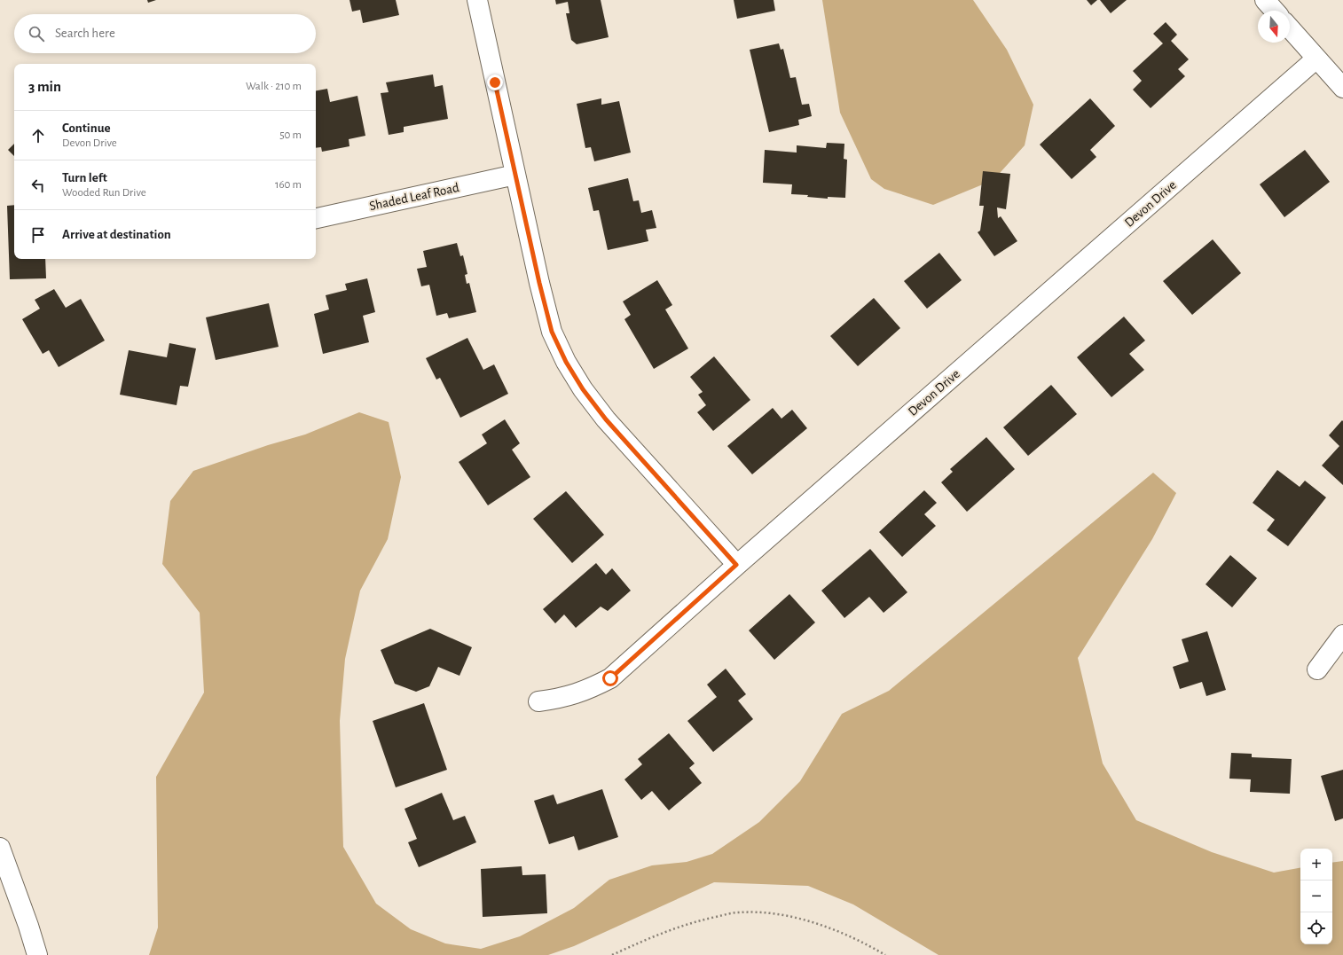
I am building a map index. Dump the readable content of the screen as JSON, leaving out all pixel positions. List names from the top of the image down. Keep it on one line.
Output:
{"streets":{"street":["Shaded Leaf Road","Devon Drive"]},"north":"bottom","page":{"search":"Search here","heading":["3 min","Walk · 210 m"],"list":[["Continue","Devon Drive","50 m"],["Turn left","Wooded Run Drive","160 m"],"Arrive at destination"],"map_buttons":["+","−"]}}
